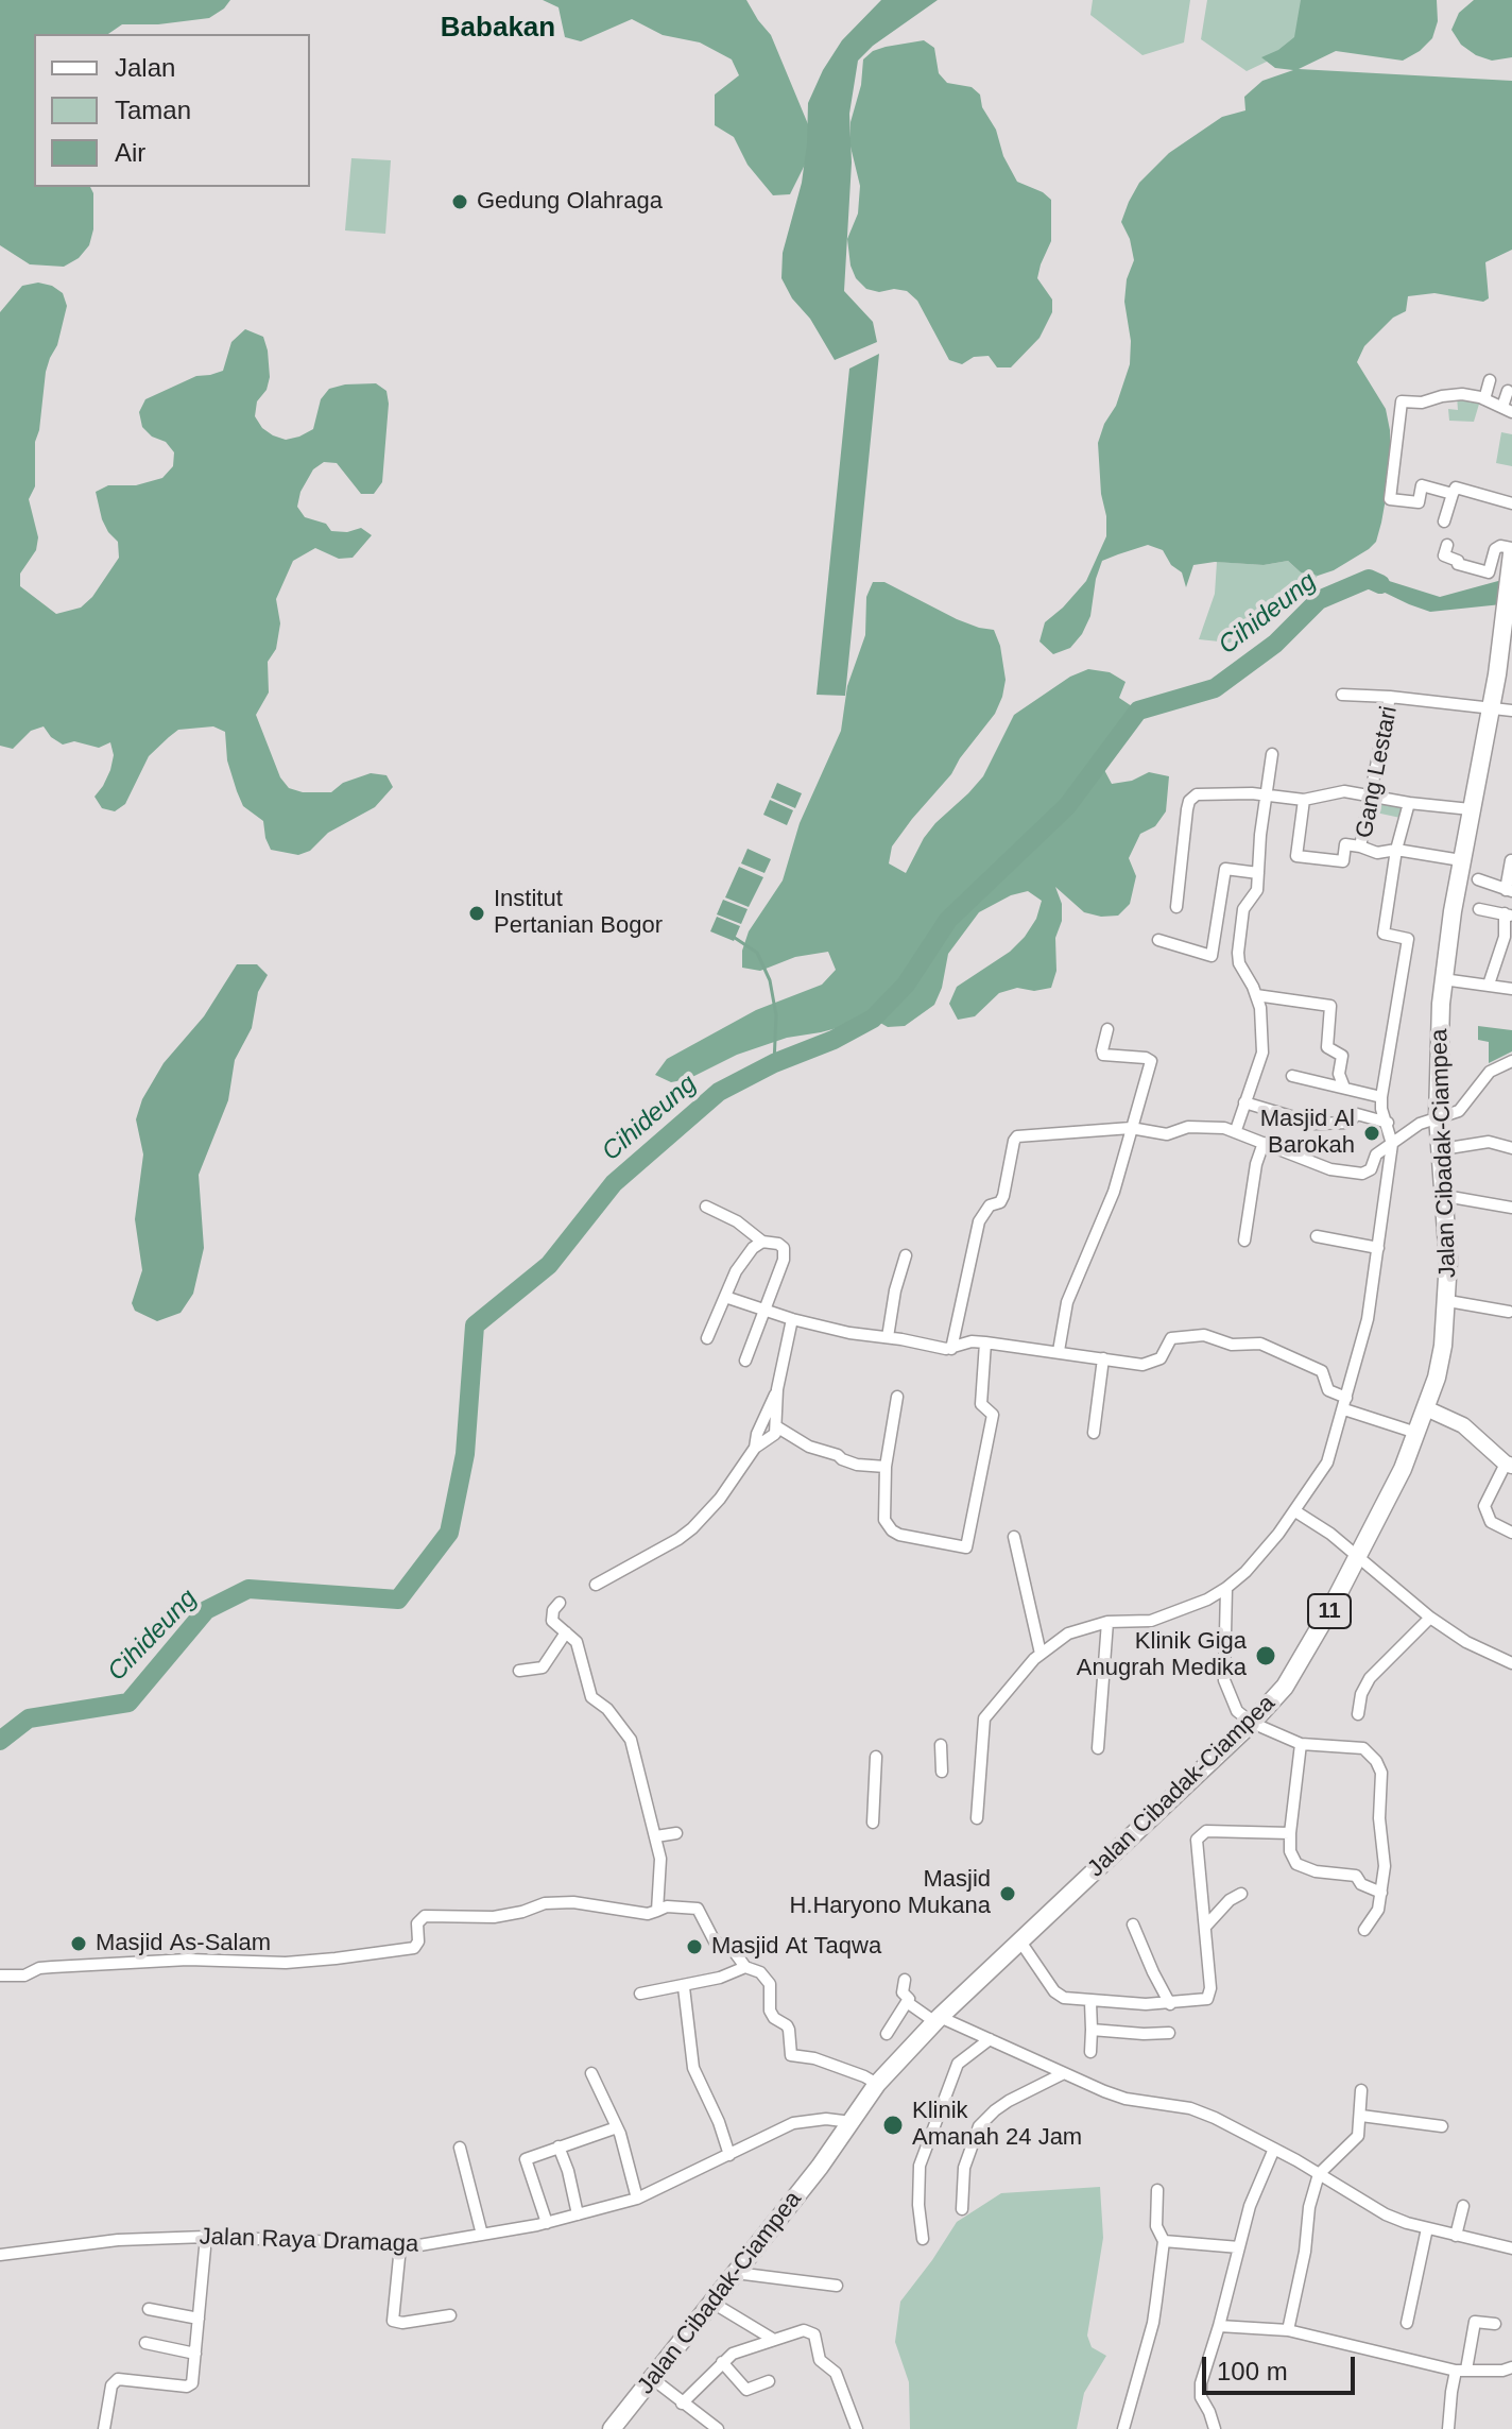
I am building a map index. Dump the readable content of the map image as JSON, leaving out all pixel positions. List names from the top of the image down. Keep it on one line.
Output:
{"streets":{"highway":["Jalan Cibadak-Ciampea","11"],"street":["Gang Lestari","Jalan Raya Dramaga"]},"crossings":[["Gang Lestari","Jalan Cibadak-Ciampea"],["Jalan Cibadak-Ciampea","Jalan Raya Dramaga"]],"districts":["Babakan"],"water":["Cihideung"],"places":["Gedung Olahraga","Institut Pertanian Bogor","Masjid Al Barokah","Klinik Giga Anugrah Medika","Masjid H.Haryono Mukana","Masjid As-Salam","Masjid At Taqwa","Klinik Amanah 24 Jam"],"legend":["Jalan","Taman","Air"],"scale_bar":"100 m"}
